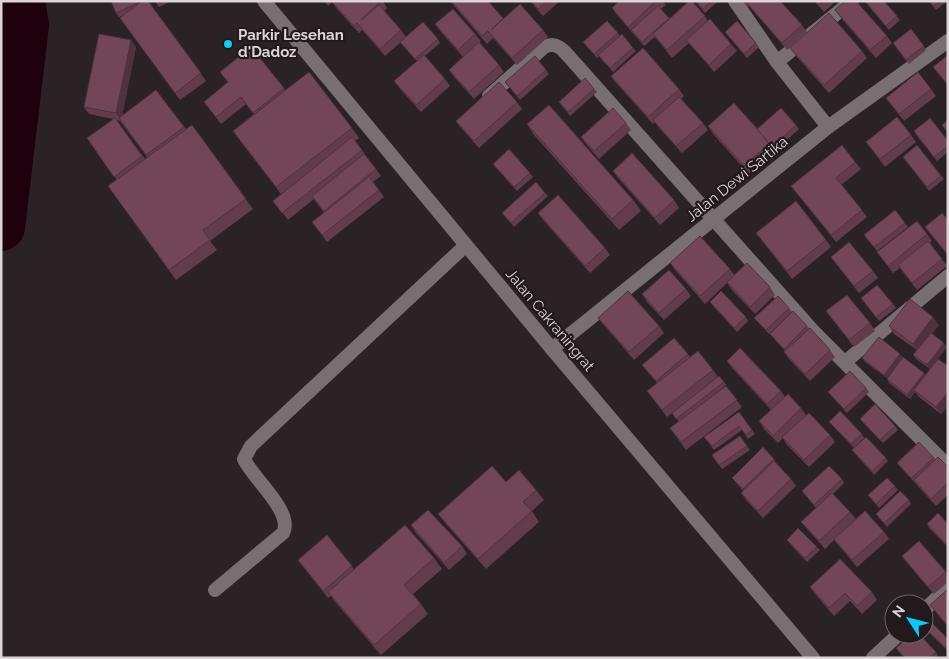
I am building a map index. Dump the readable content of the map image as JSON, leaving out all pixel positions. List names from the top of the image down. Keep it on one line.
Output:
{"streets":{"street":["Jalan Dewi Sartika","Jalan Cakraningrat"]},"crossings":[["Jalan Dewi Sartika","Jalan Cakraningrat"]],"places":["Parkir Lesehan d'Dadoz"],"north":"top left"}
